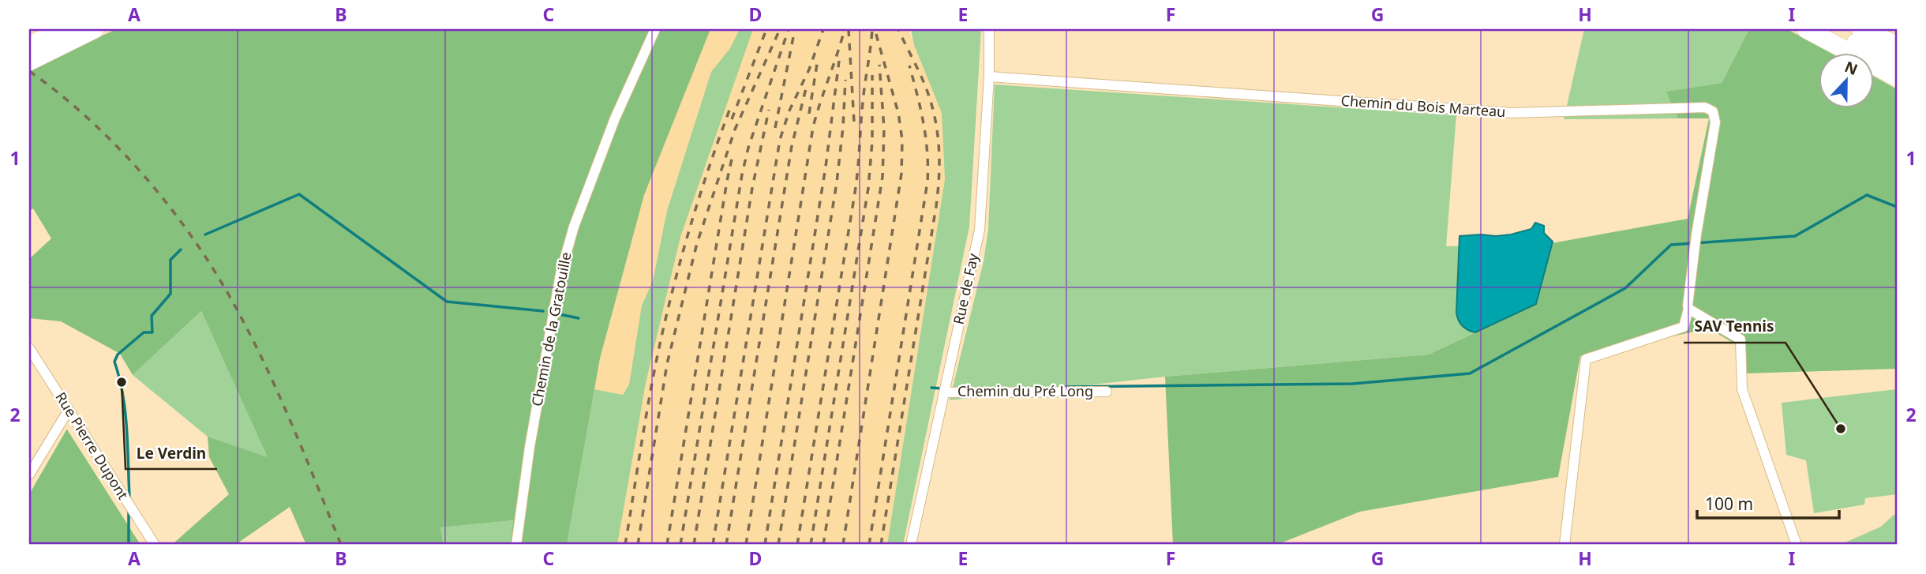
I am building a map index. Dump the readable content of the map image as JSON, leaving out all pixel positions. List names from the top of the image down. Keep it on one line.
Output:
{"streets":{"street":["Chemin du Bois Marteau","Rue de Fay","Chemin de la Gratouille","Chemin du Pré Long","Rue Pierre Dupont"]},"crossings":[["Chemin du Bois Marteau","Rue de Fay"],["Rue de Fay","Chemin du Pré Long"]],"places":["Le Verdin","SAV Tennis"],"scale_bar":"100 m","north":"top","grid":{"columns":["A","B","C","D","E","F","G","H","I"],"rows":["1","2"]}}
